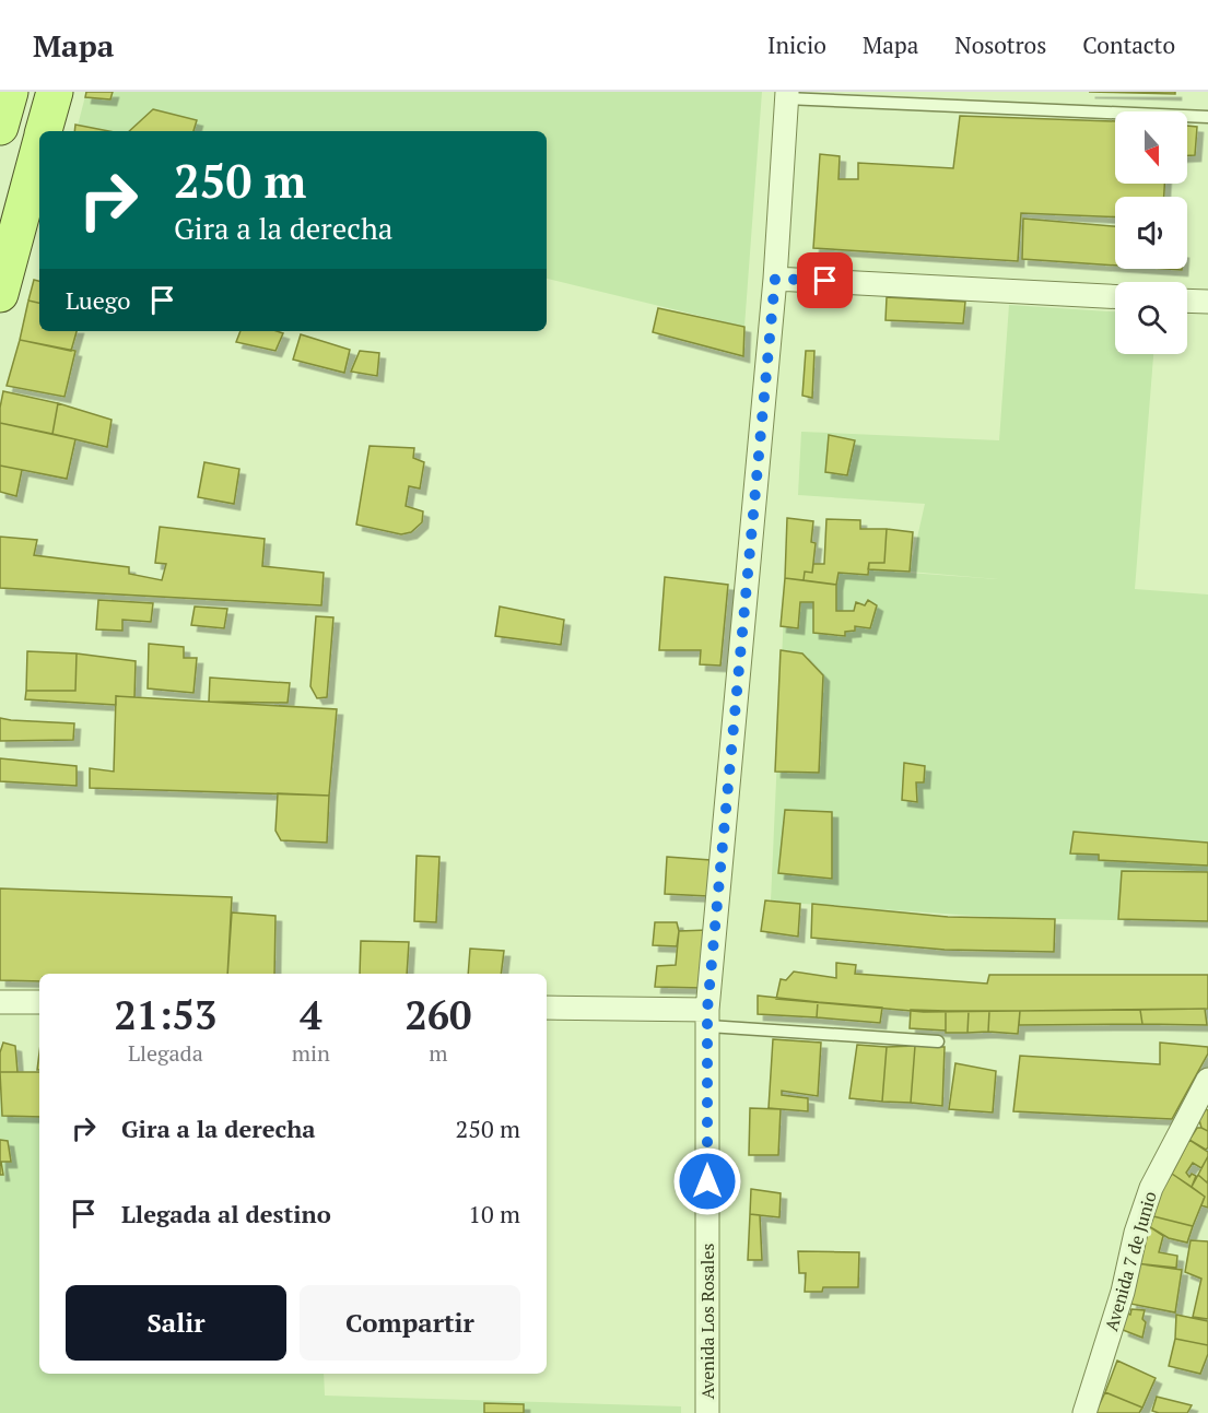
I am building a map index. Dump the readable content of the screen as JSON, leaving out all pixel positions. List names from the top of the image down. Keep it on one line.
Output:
{"streets":{"street":["Avenida 7 de Junio","Avenida Los Rosales"]},"north":"bottom","page":{"header":"Mapa","nav":["Inicio","Mapa","Nosotros","Contacto"],"turn":["250 m","Gira a la derecha"],"then":"Luego","eta":["21:53","Llegada","4","min","260","m"],"list":[{"name":"Gira a la derecha","value":"250 m"},{"name":"Llegada al destino","value":"10 m"}],"buttons":["Salir","Compartir"]}}
